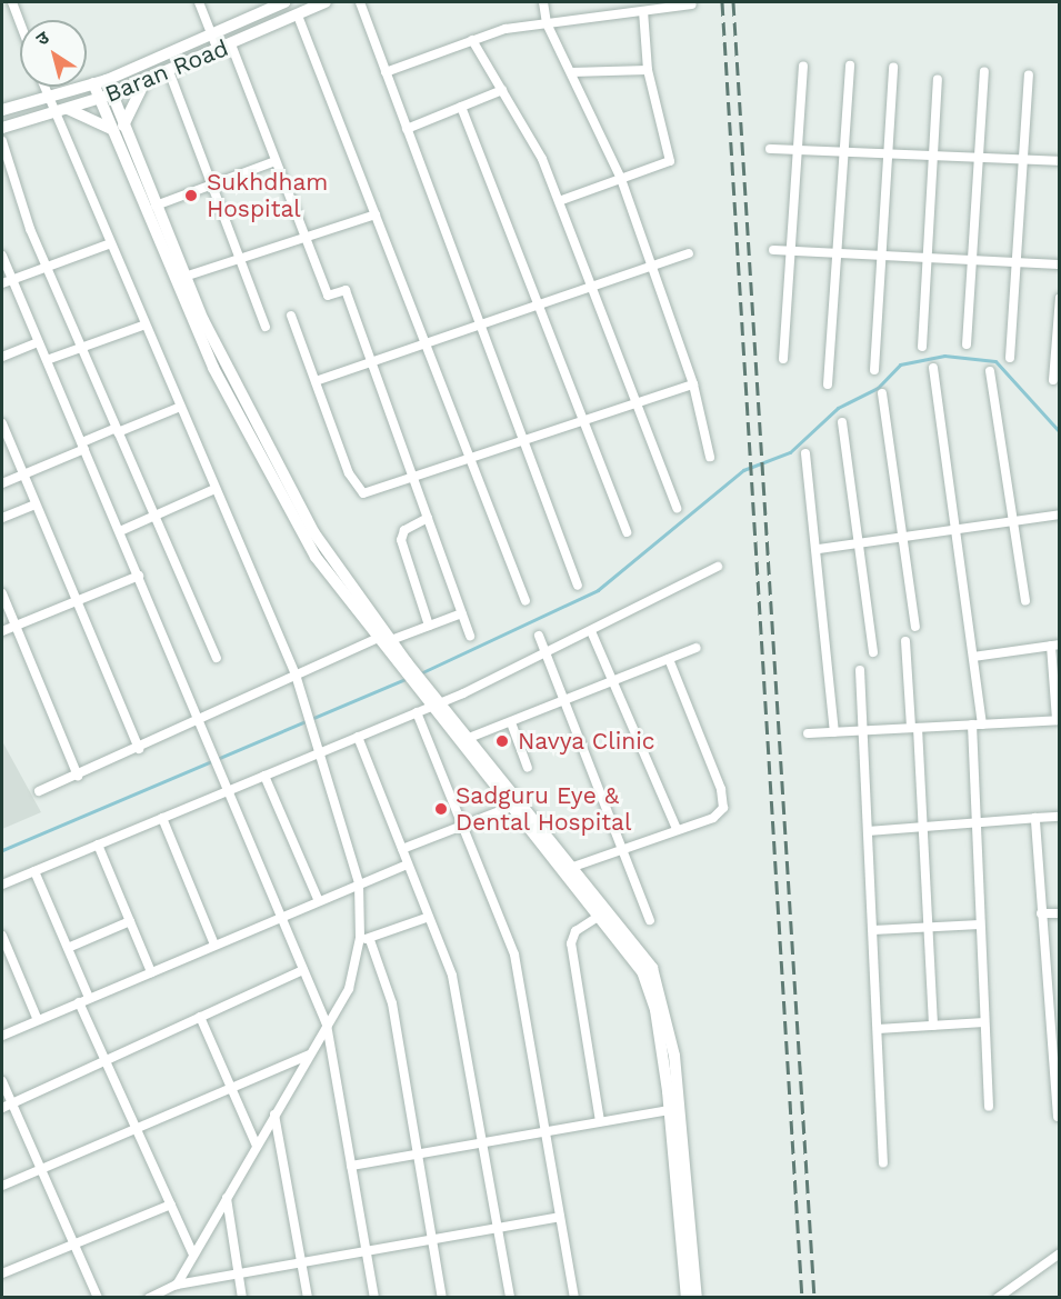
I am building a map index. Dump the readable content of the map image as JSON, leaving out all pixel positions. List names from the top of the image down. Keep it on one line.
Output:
{"streets":{"street":["Baran Road"]},"places":["Sukhdham Hospital","Navya Clinic","Sadguru Eye & Dental Hospital"],"north":"top left"}
